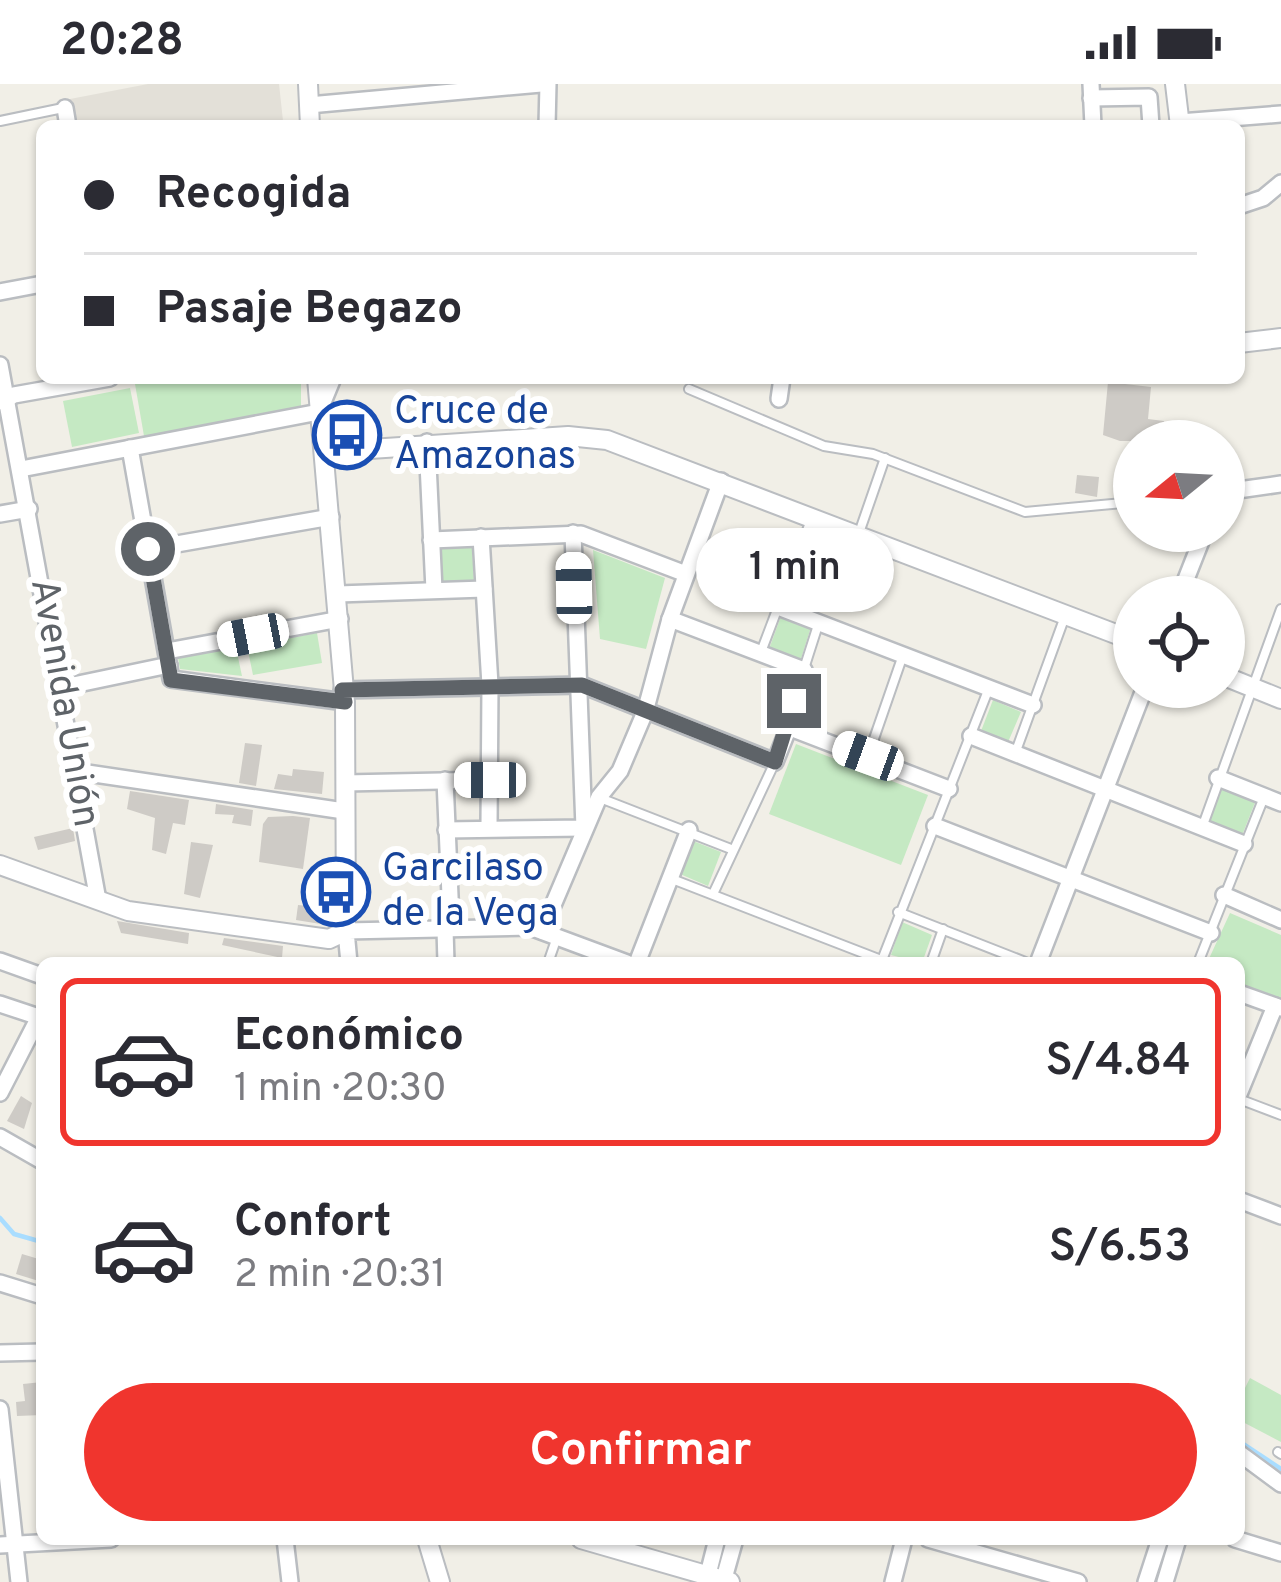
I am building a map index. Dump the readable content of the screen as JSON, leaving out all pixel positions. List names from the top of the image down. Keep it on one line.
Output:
{"streets":{"street":["Avenida Unión"]},"places":{"bus stop":["Cruce de Amazonas","Garcilaso de la Vega"]},"north":"left","page":{"status":"20:28","banner":["Recogida","Pasaje Begazo"],"bubble":"1 min","list":[{"name":"Económico","note":"1 min · 20:30","value":"S/4.84"},{"name":"Confort","note":"2 min · 20:31","value":"S/6.53"}],"buttons":"Confirmar"}}
